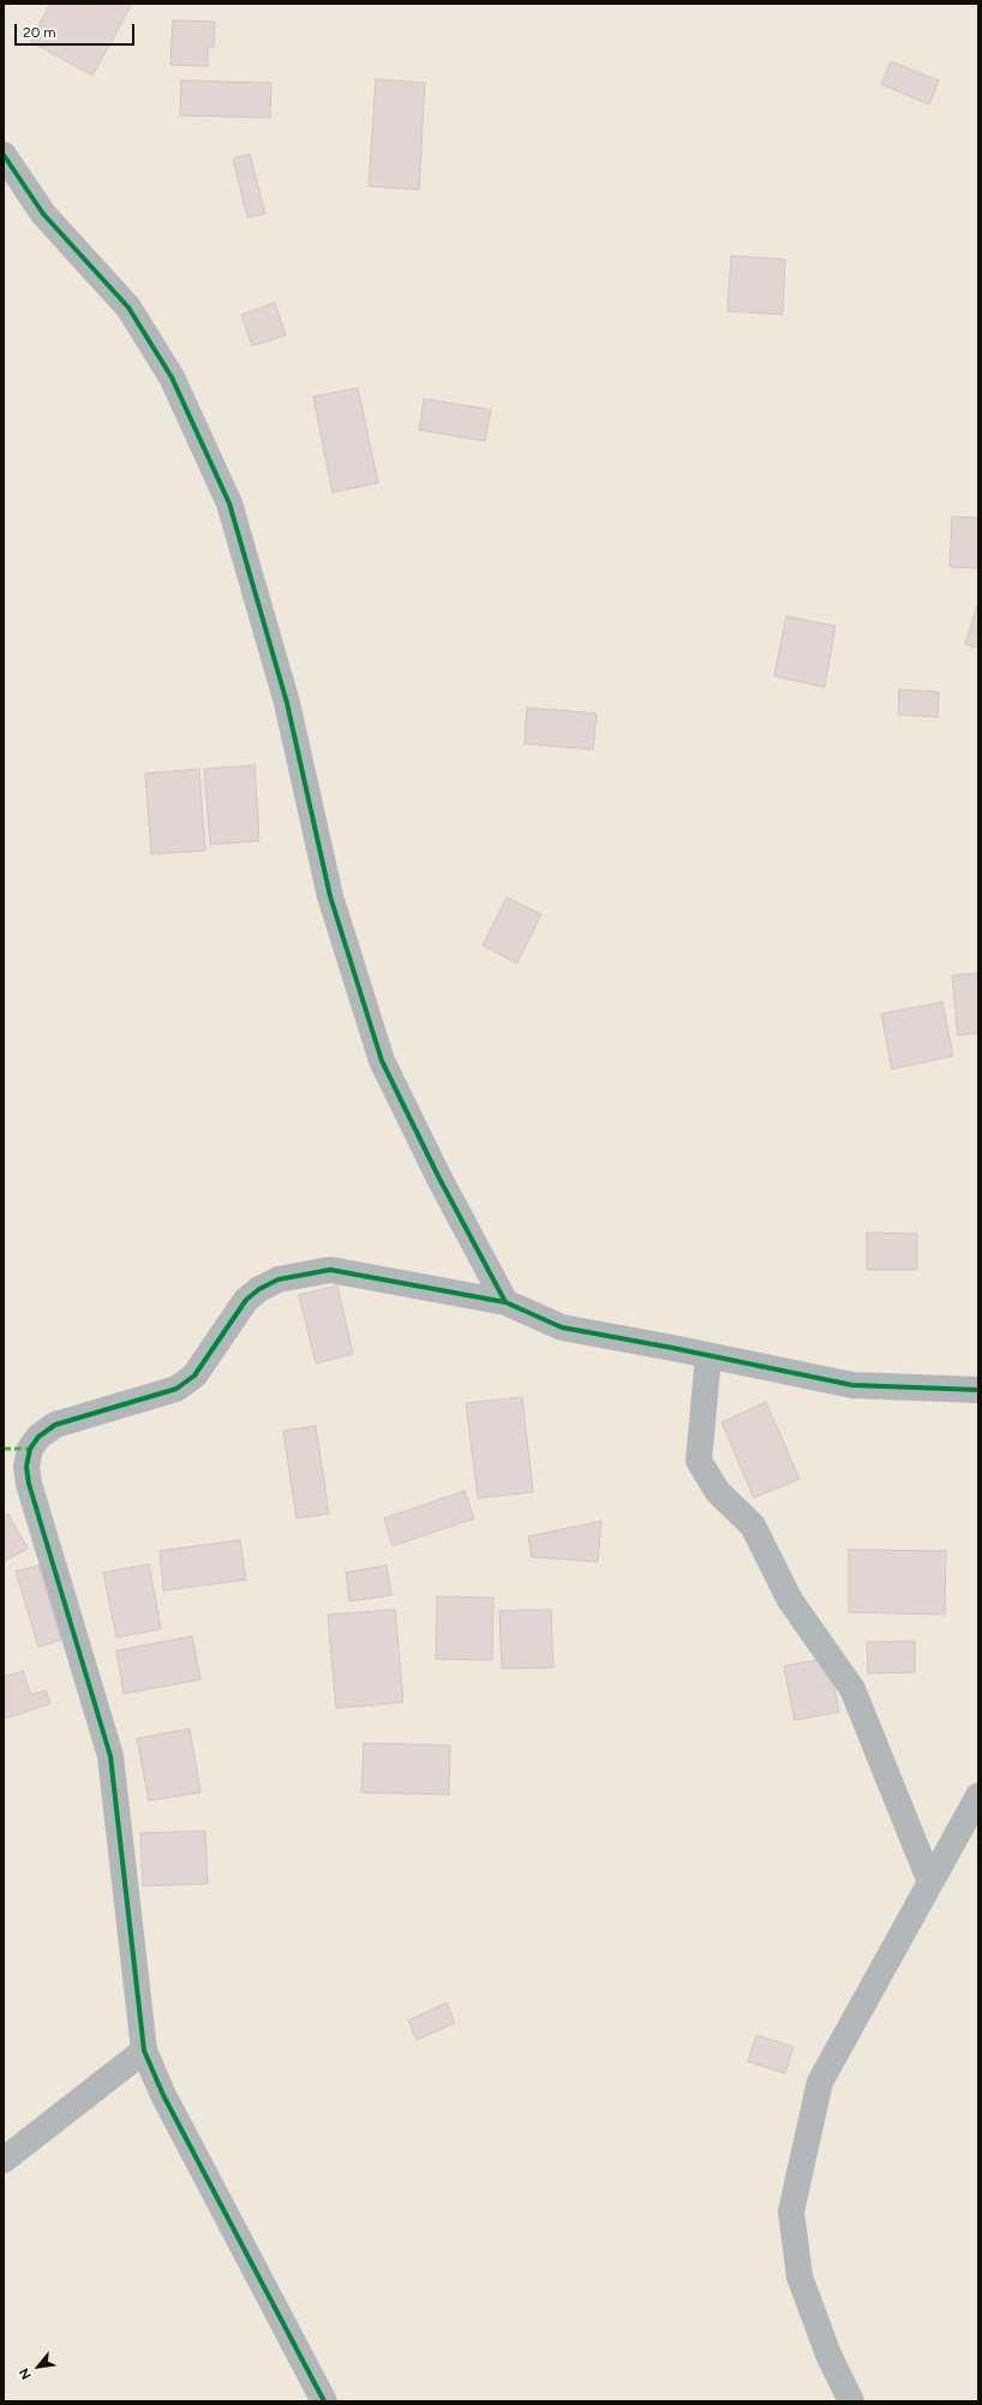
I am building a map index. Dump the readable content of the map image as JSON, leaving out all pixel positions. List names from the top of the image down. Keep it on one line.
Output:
{"scale_bar":"20 m","north":"bottom left"}
